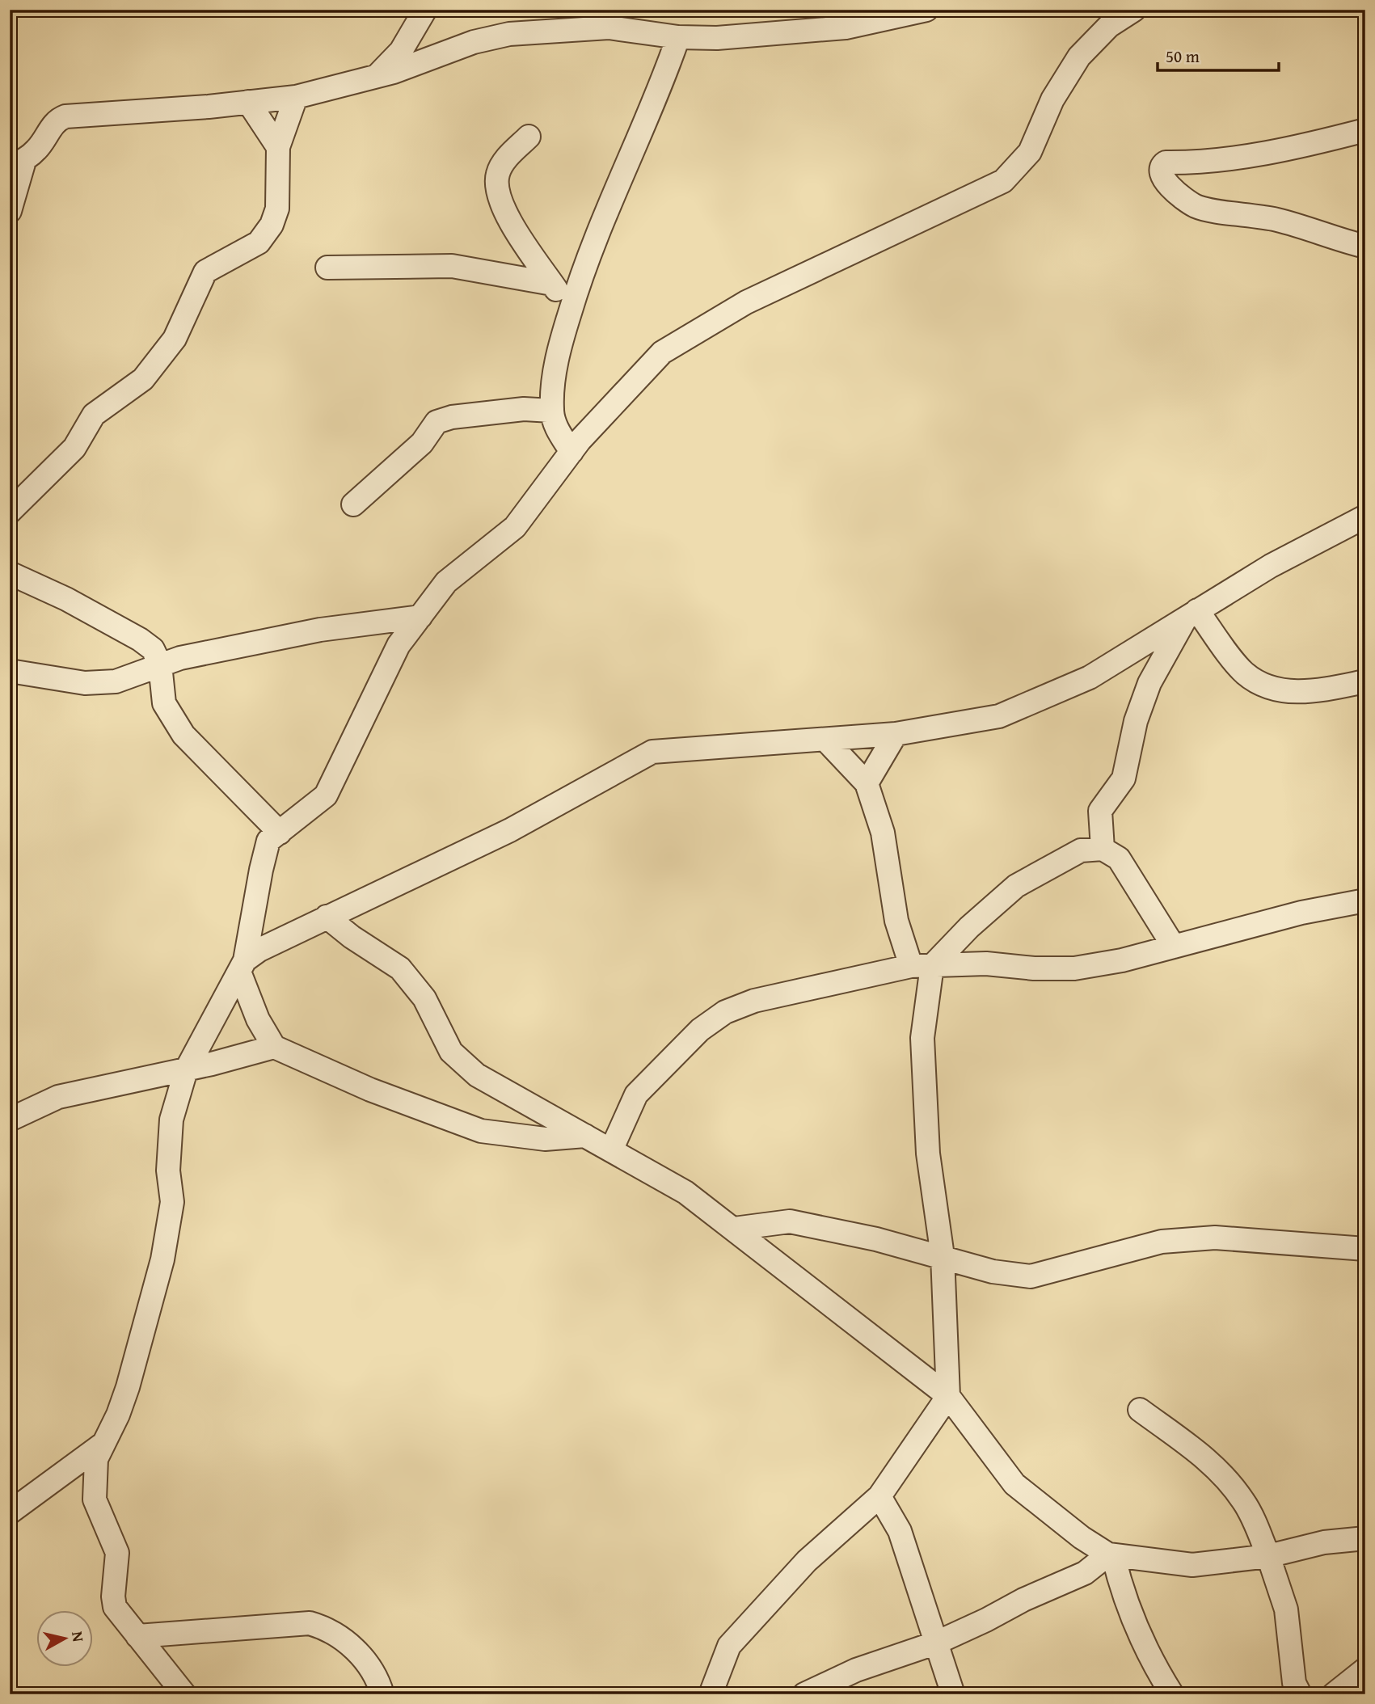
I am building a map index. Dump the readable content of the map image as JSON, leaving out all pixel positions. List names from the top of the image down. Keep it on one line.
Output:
{"scale_bar":"50 m","north":"right"}
